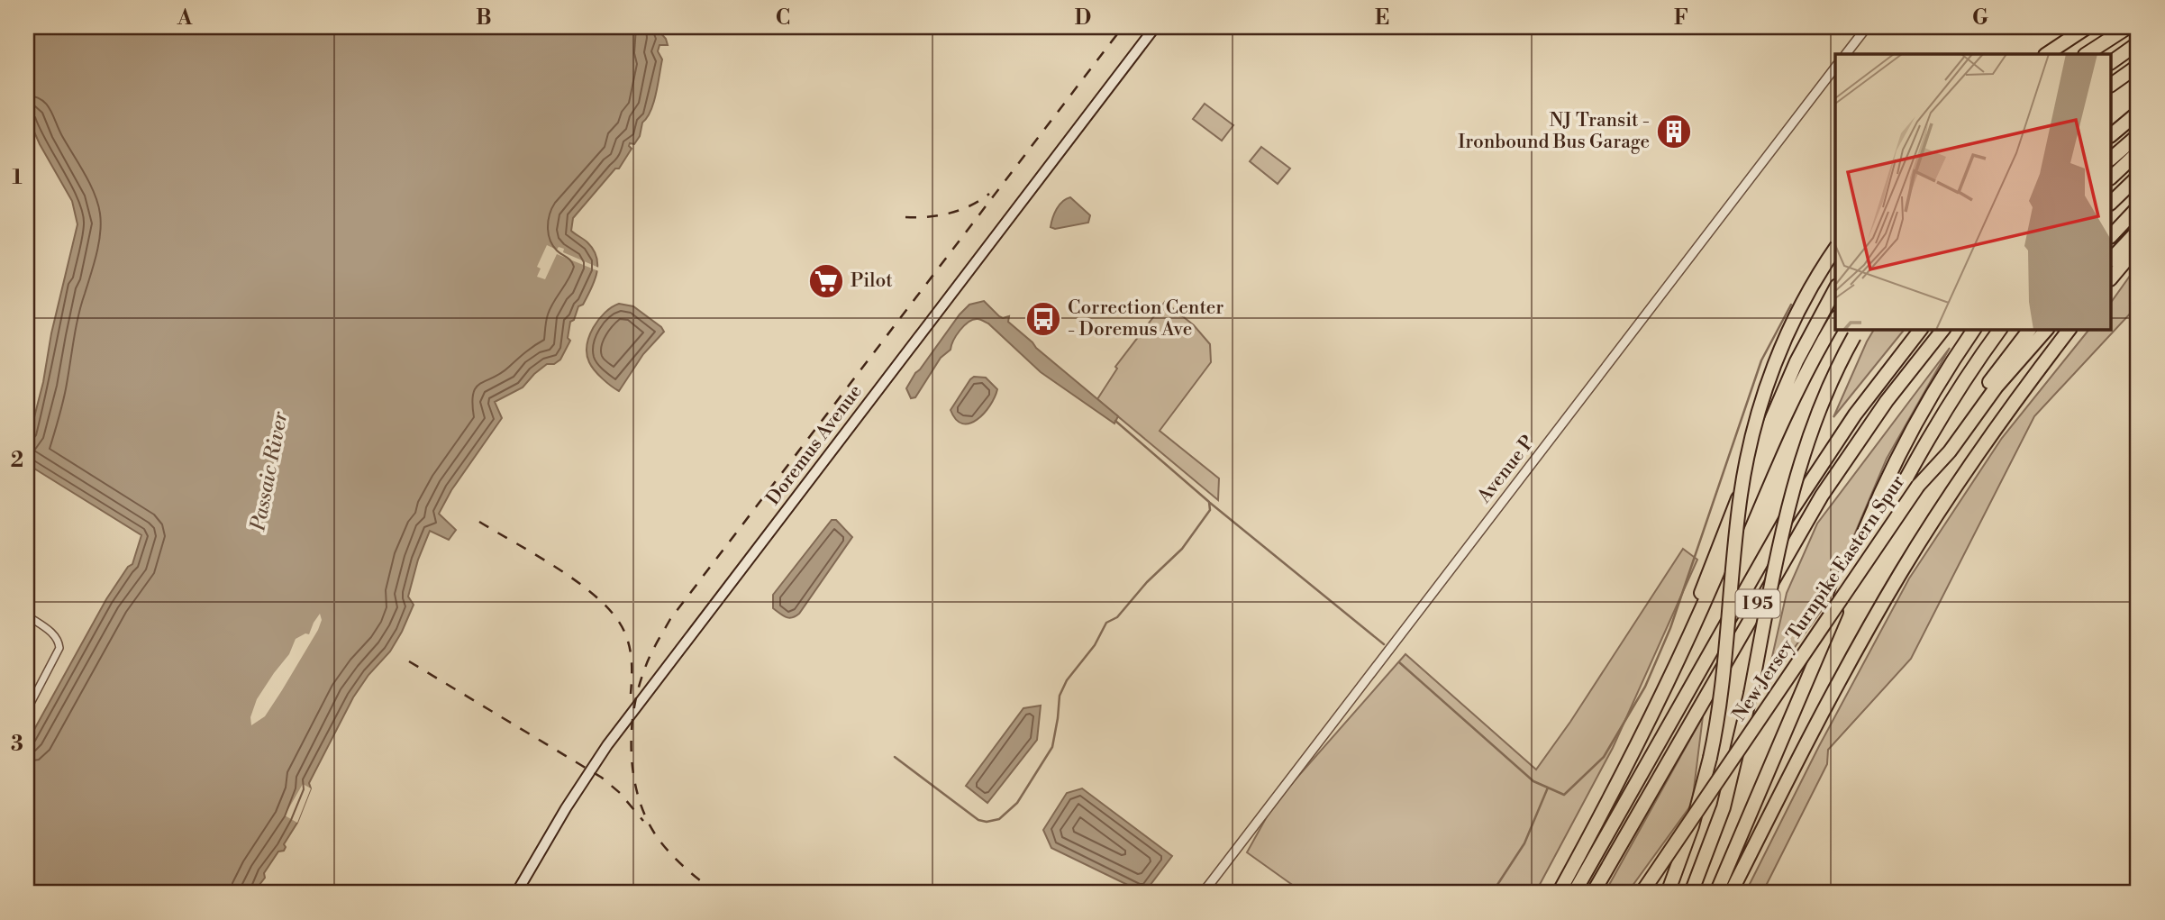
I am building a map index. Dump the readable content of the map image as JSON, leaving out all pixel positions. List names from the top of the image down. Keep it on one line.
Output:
{"streets":{"highway":["New Jersey Turnpike Eastern Spur","I 95"],"main road":["Doremus Avenue"],"street":["Avenue P"]},"water":["Passaic River"],"places":{"building":["NJ Transit - Ironbound Bus Garage"],"supermarket":["Pilot"],"bus stop":["Correction Center - Doremus Ave"]},"grid":{"columns":["A","B","C","D","E","F","G"],"rows":["1","2","3"]}}
